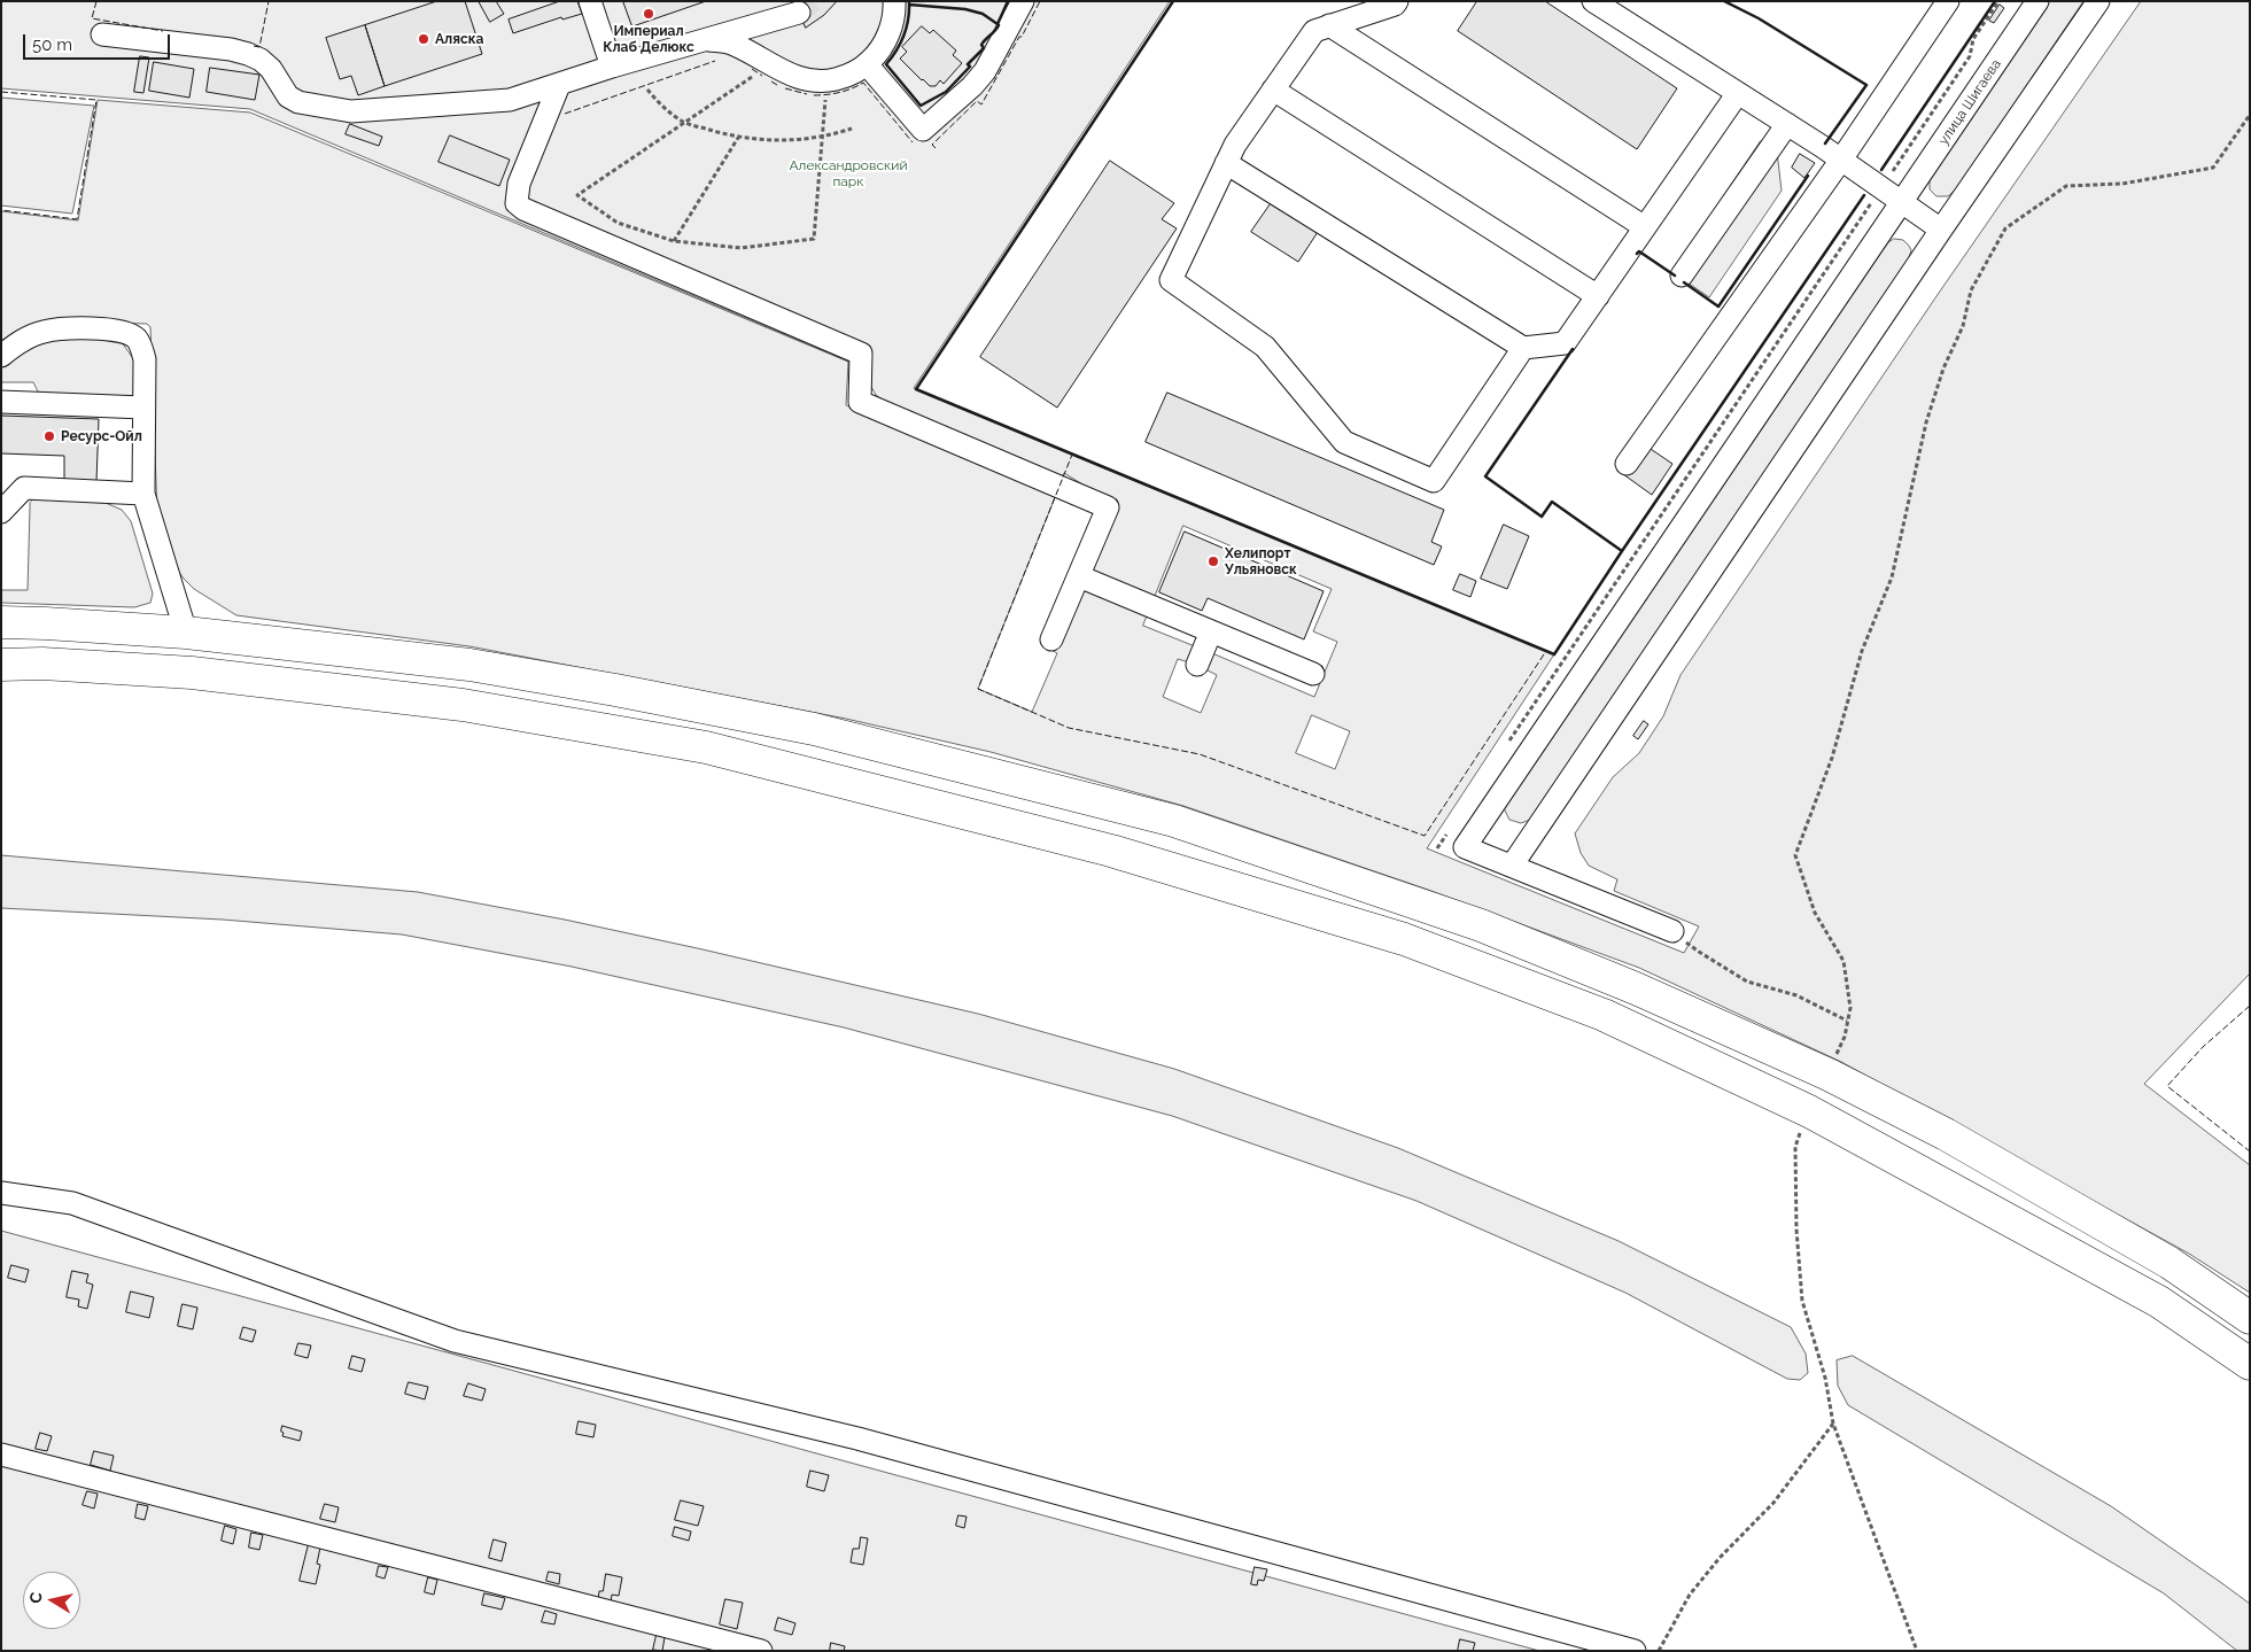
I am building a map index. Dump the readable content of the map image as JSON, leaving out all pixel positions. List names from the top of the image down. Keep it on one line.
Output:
{"streets":{"street":["улица Шигаева"]},"parks":["Александровский парк"],"places":["Империал Клаб Делюкс","Аляска","Ресурс-Ойл","Хелипорт Ульяновск"],"scale_bar":"50 m","north":"left"}
